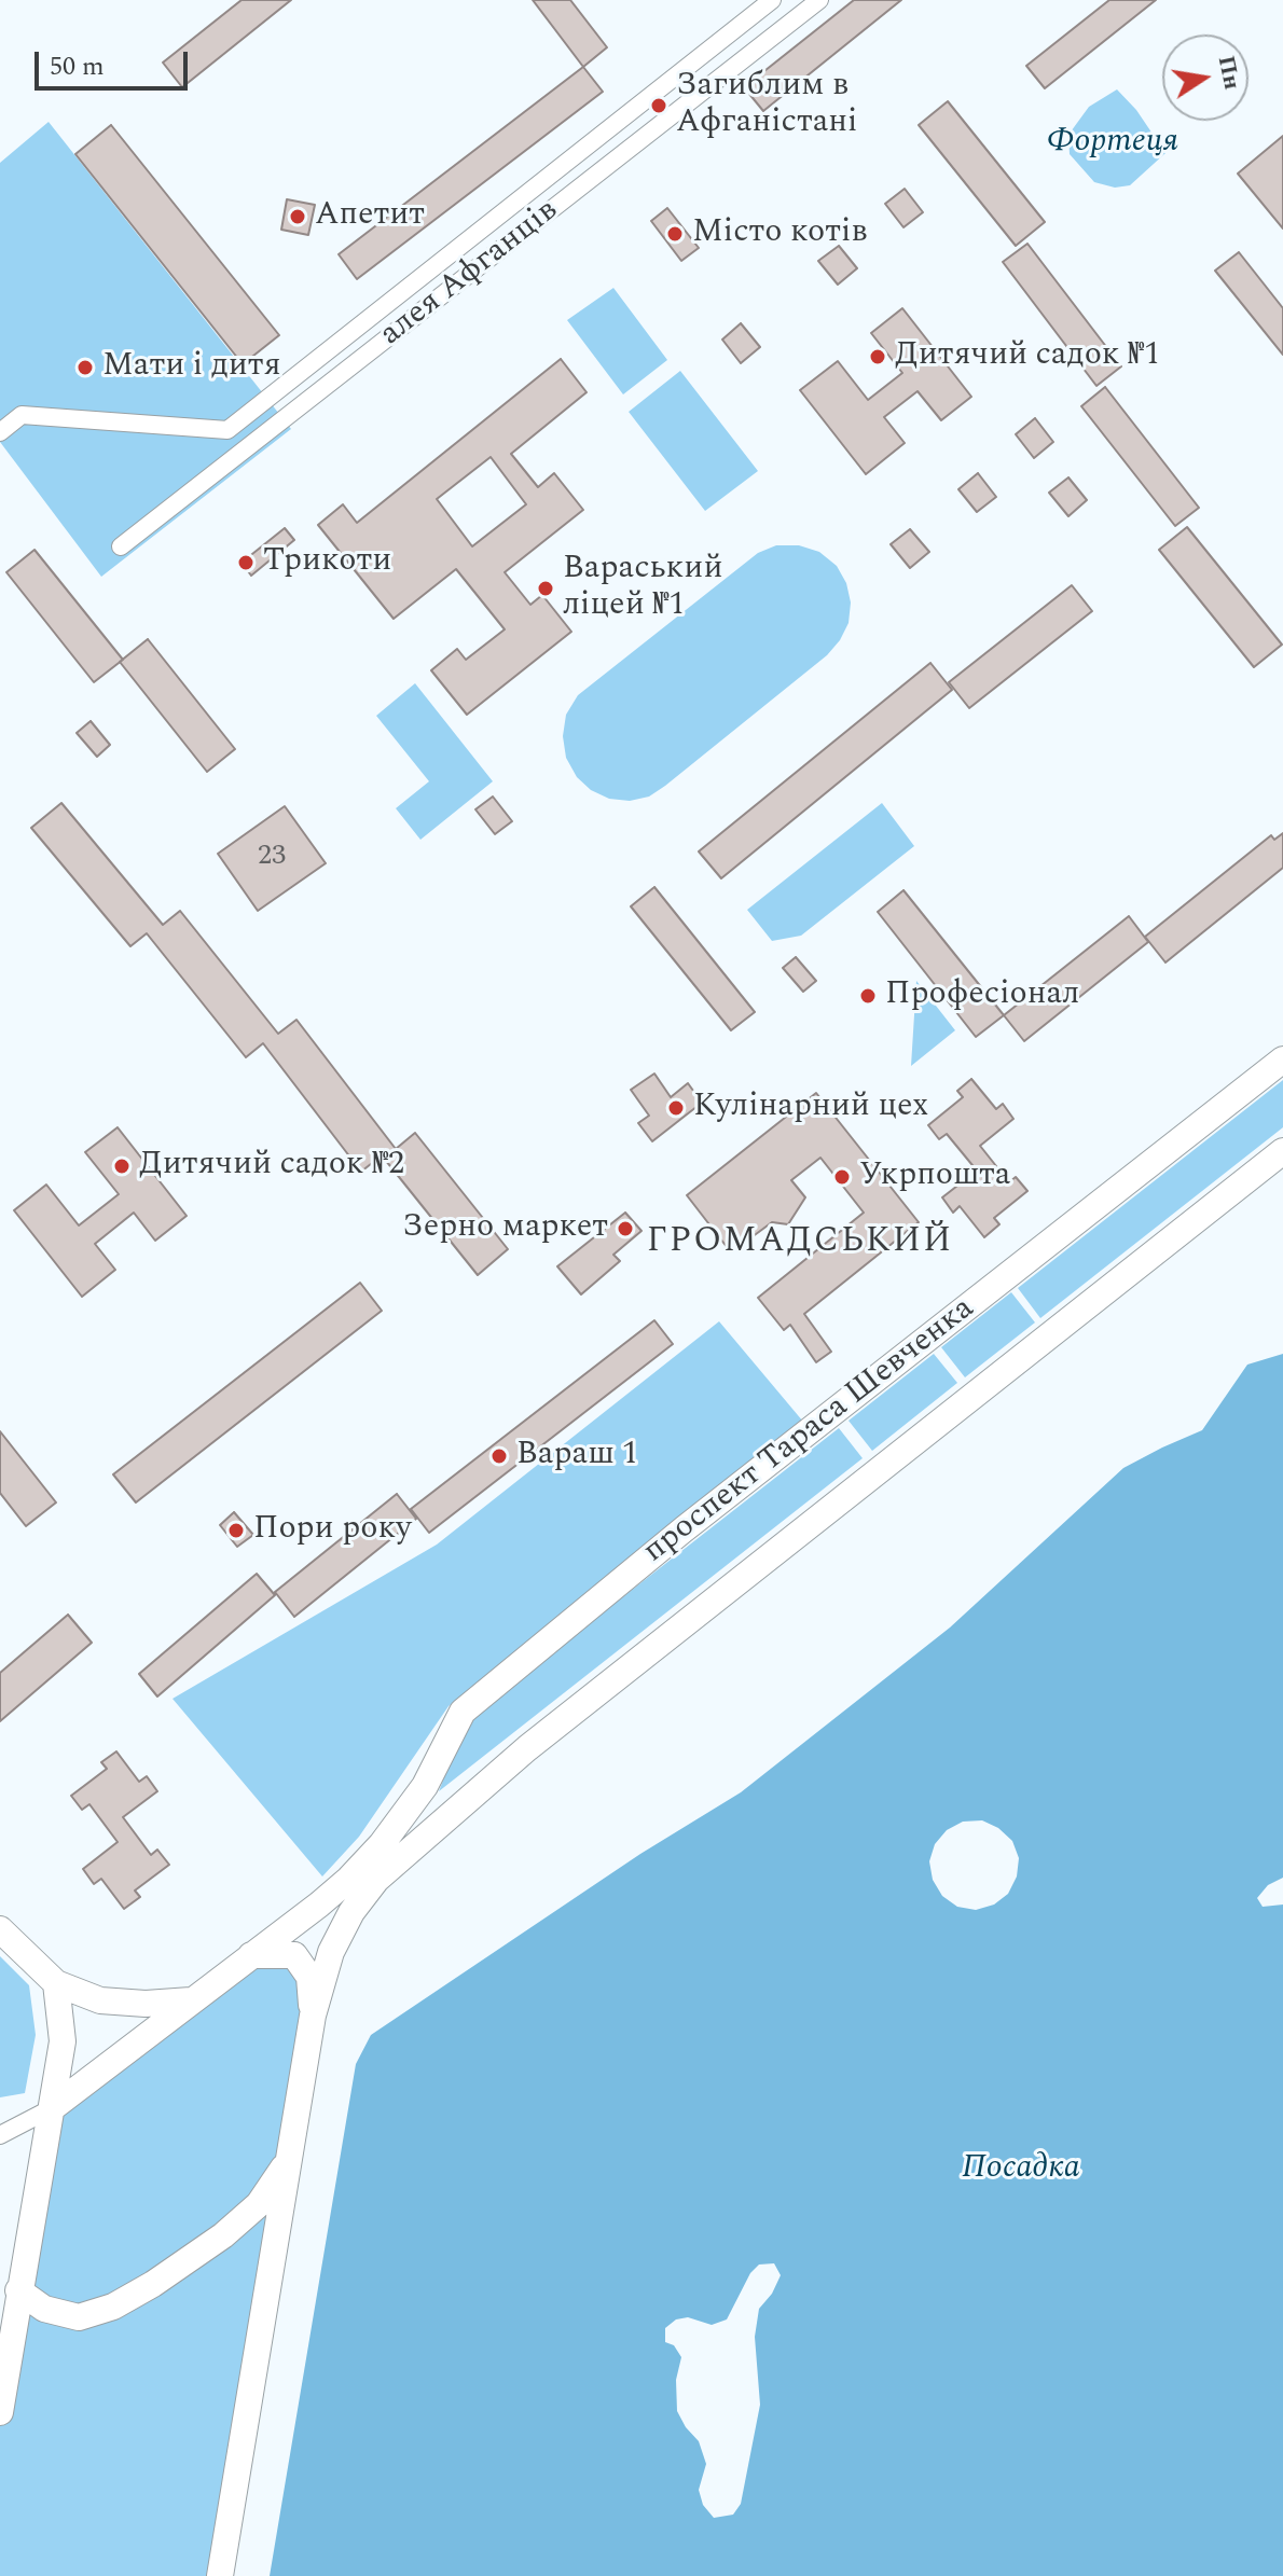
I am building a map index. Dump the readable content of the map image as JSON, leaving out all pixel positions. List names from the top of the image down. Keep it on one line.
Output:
{"streets":{"main road":["проспект Тараса Шевченка"],"street":["алея Афганців"]},"districts":["ГРОМАДСЬКИЙ"],"parks":["Фортеця","Посадка"],"places":["Загиблим в Афганістані","Апетит","Місто котів","Дитячий садок №1","Мати і дитя","Трикоти","Вараський ліцей №1","Професіонал","Кулінарний цех","Дитячий садок №2","Укрпошта","Зерно маркет","Вараш 1","Пори року"],"house_numbers":["23"],"scale_bar":"50 m","north":"right"}
